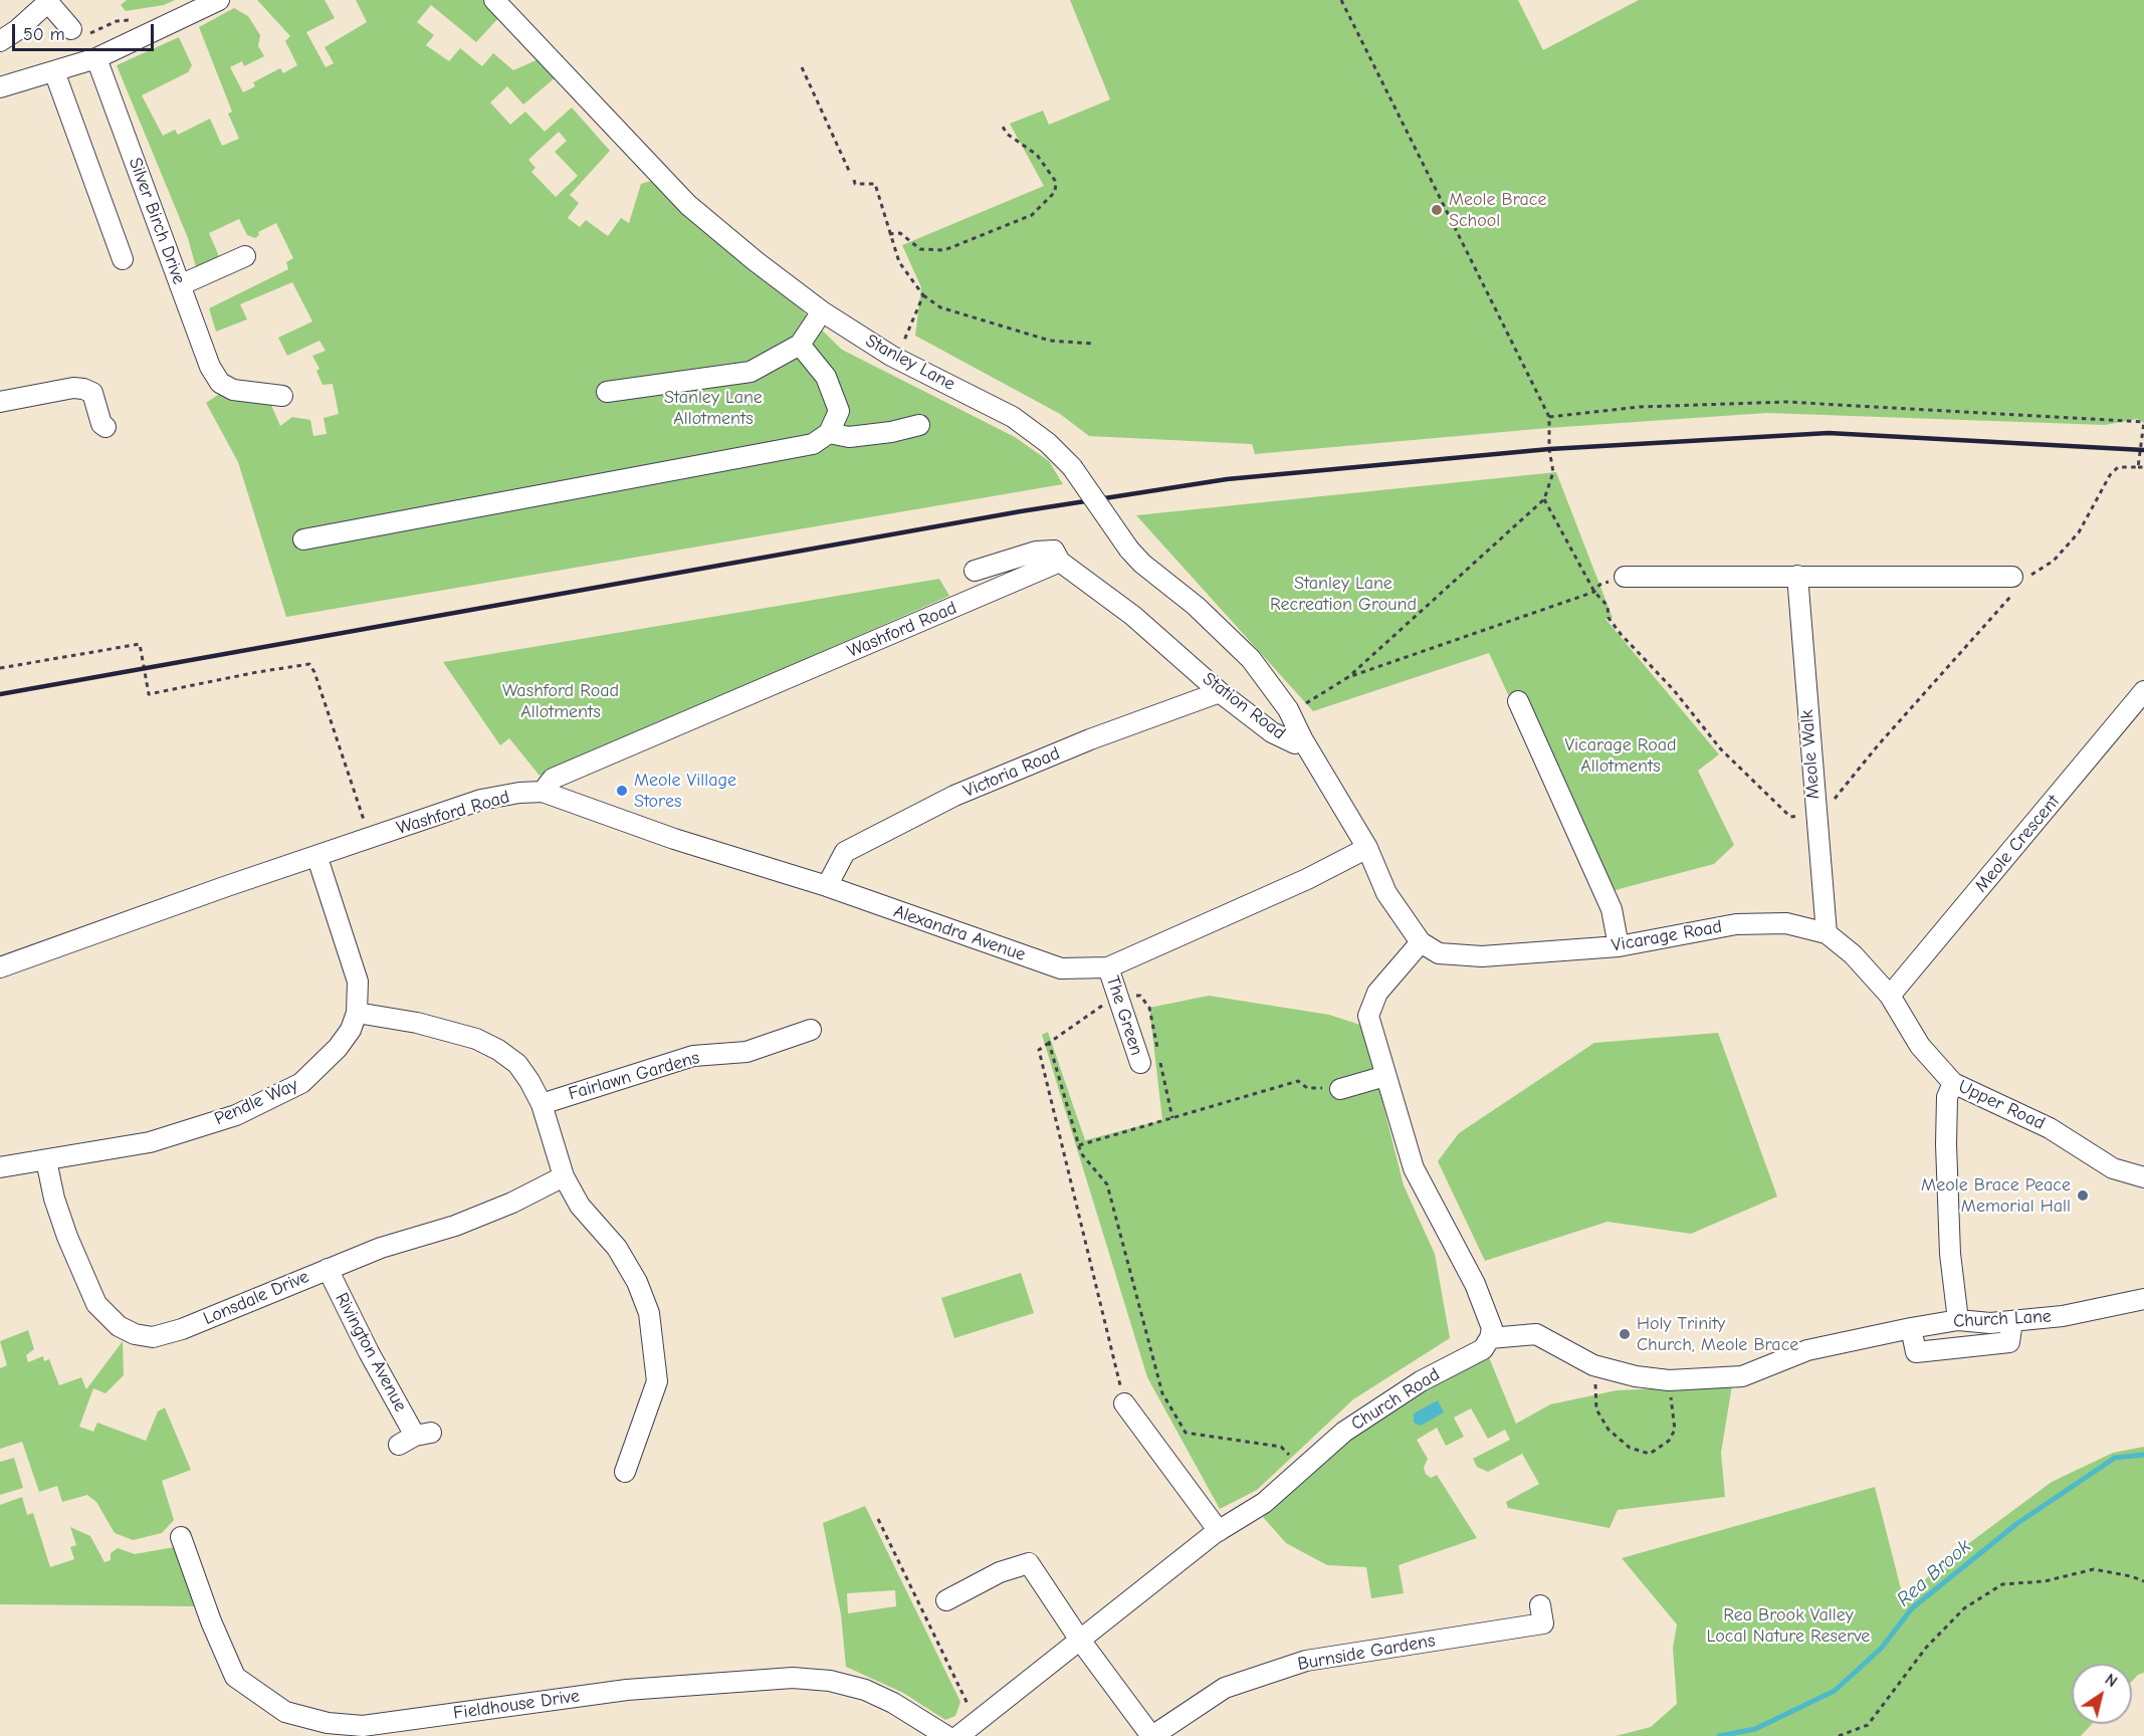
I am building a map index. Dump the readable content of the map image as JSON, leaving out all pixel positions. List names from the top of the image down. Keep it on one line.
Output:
{"streets":{"street":["Silver Birch Drive","Stanley Lane","Washford Road","Station Road","Meole Walk","Victoria Road","Meole Crescent","Alexandra Avenue","Vicarage Road","The Green","Fairlawn Gardens","Pendle Way","Upper Road","Lonsdale Drive","Church Lane","Rivington Avenue","Church Road","Burnside Gardens","Fieldhouse Drive"]},"crossings":[["Stanley Lane","Station Road"],["Washford Road","Station Road"],["Washford Road","Alexandra Avenue"],["Washford Road","Pendle Way"],["Station Road","Victoria Road"],["Station Road","Alexandra Avenue"],["Station Road","Vicarage Road"],["Meole Walk","Vicarage Road"],["Victoria Road","Alexandra Avenue"],["Meole Crescent","Vicarage Road"],["Meole Crescent","Upper Road"],["Alexandra Avenue","The Green"],["Vicarage Road","Upper Road"],["Pendle Way","Lonsdale Drive"],["Lonsdale Drive","Rivington Avenue"],["Church Lane","Church Road"],["Church Road","Burnside Gardens"]],"water":["Rea Brook"],"parks":["Stanley Lane Allotments","Stanley Lane Recreation Ground","Washford Road Allotments","Vicarage Road Allotments","Rea Brook Valley Local Nature Reserve"],"places":["Meole Brace School","Meole Village Stores","Meole Brace Peace Memorial Hall","Holy Trinity Church, Meole Brace"],"scale_bar":"50 m","north":"top right"}
